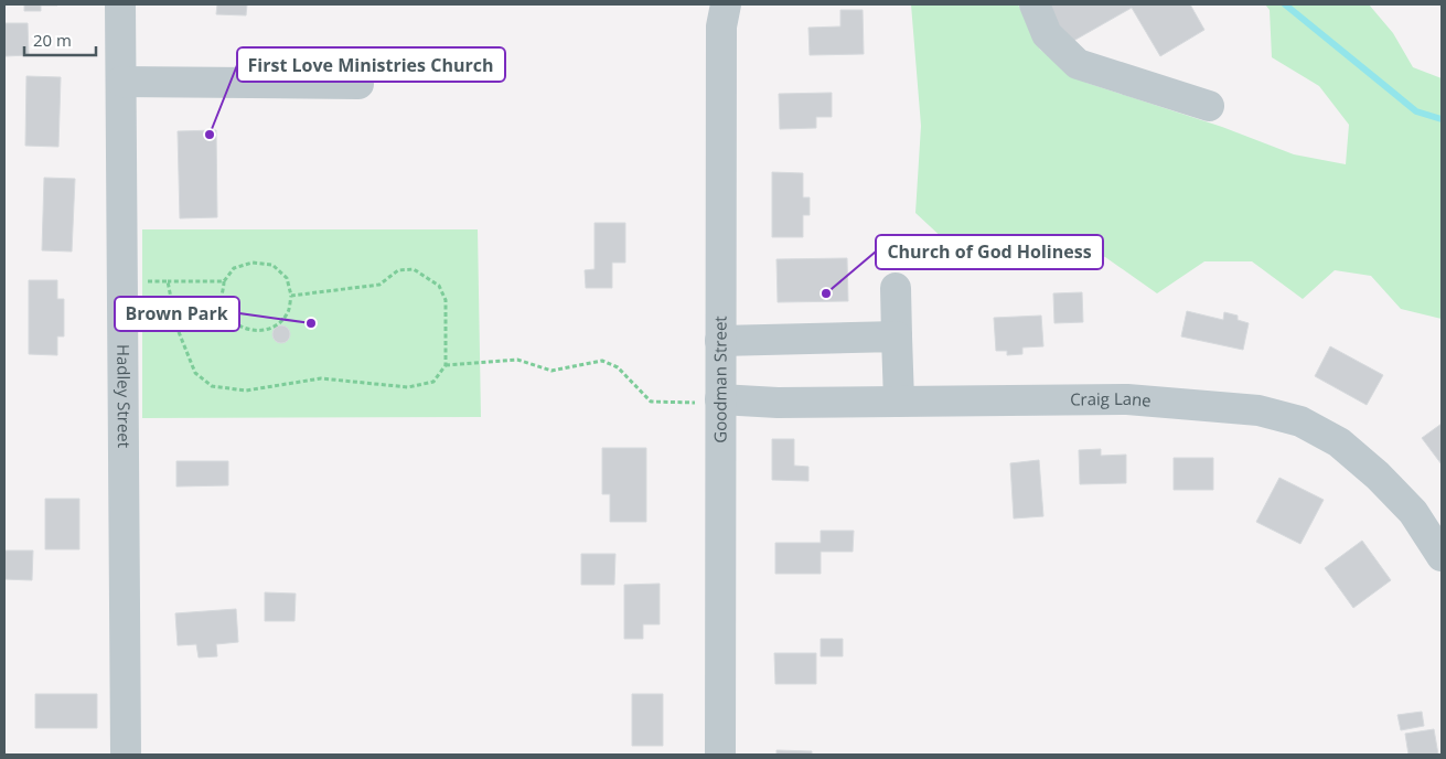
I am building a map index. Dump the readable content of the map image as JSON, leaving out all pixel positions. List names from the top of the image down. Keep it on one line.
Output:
{"streets":{"street":["Goodman Street","Hadley Street","Craig Lane"]},"crossings":[["Goodman Street","Craig Lane"]],"places":["First Love Ministries Church","Church of God Holiness","Brown Park"],"scale_bar":"20 m"}
